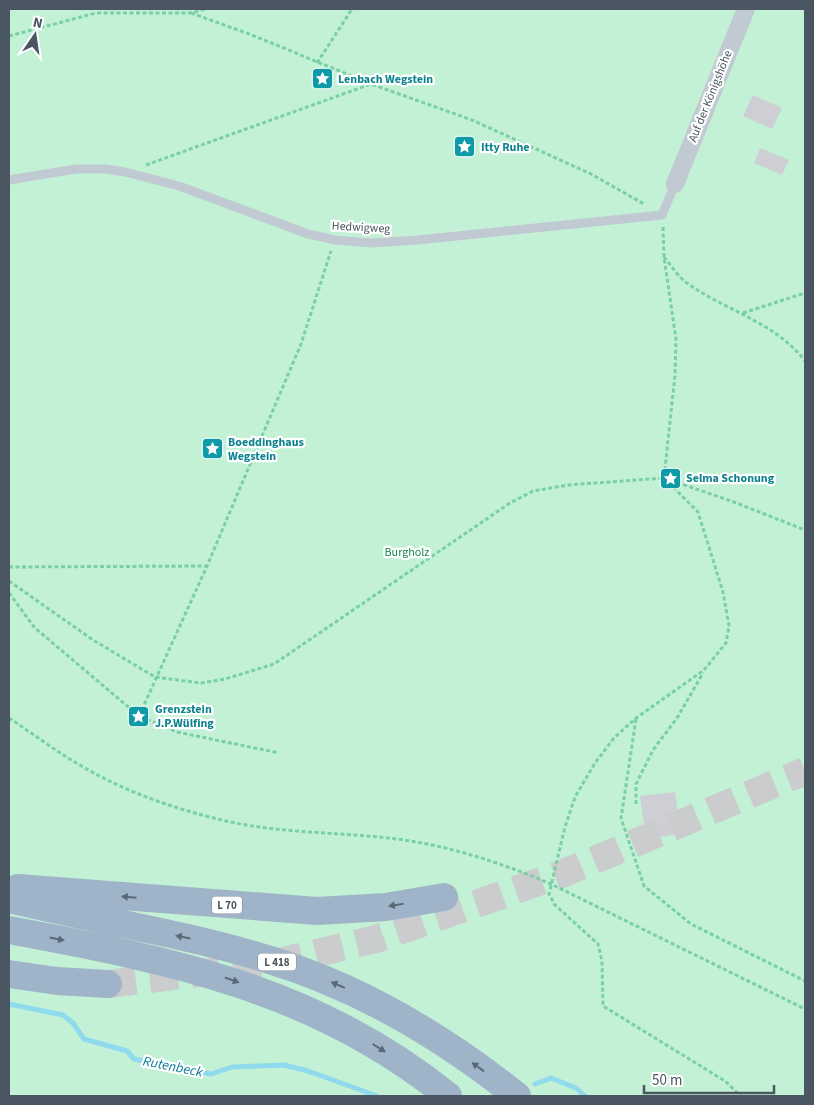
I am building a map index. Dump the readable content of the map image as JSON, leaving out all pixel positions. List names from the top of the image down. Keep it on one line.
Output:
{"streets":{"highway":["L 70","L 418"],"street":["Auf der Königshöhe"],"lane":["Hedwigweg"]},"water":["Rutenbeck"],"parks":["Burgholz"],"places":{"place":["Lenbach Wegstein","Itty Ruhe","Boeddinghaus Wegstein","Selma Schonung","Grenzstein J.P.Wülfing"]},"scale_bar":"50 m","north":"top"}
